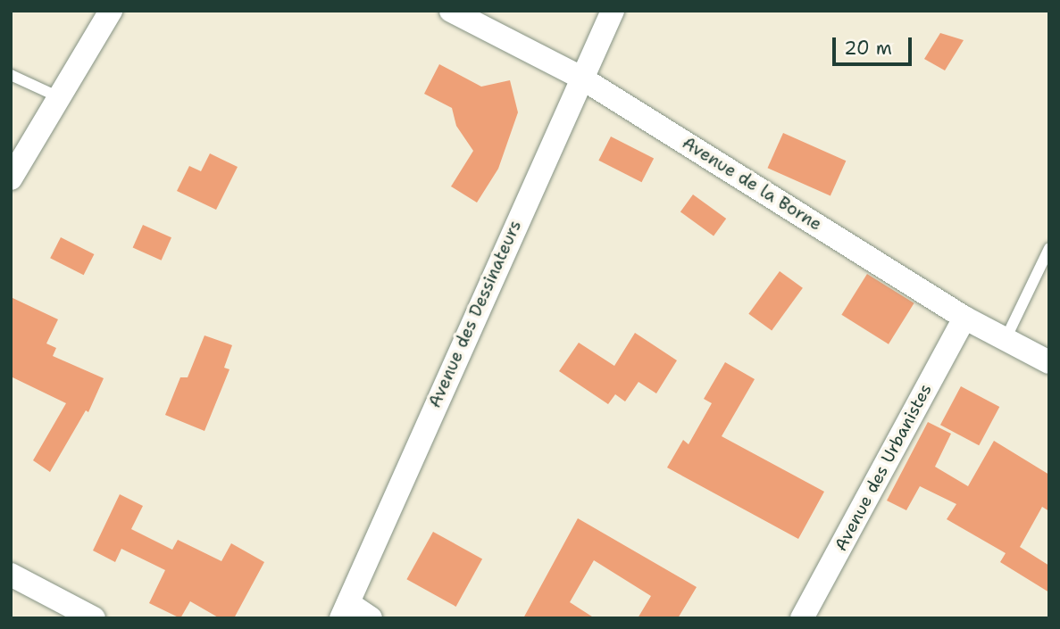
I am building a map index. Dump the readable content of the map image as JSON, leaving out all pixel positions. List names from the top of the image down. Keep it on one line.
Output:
{"streets":{"street":["Avenue de la Borne","Avenue des Dessinateurs","Avenue des Urbanistes"]},"crossings":[["Avenue de la Borne","Avenue des Dessinateurs"],["Avenue de la Borne","Avenue des Urbanistes"]],"scale_bar":"20 m"}
